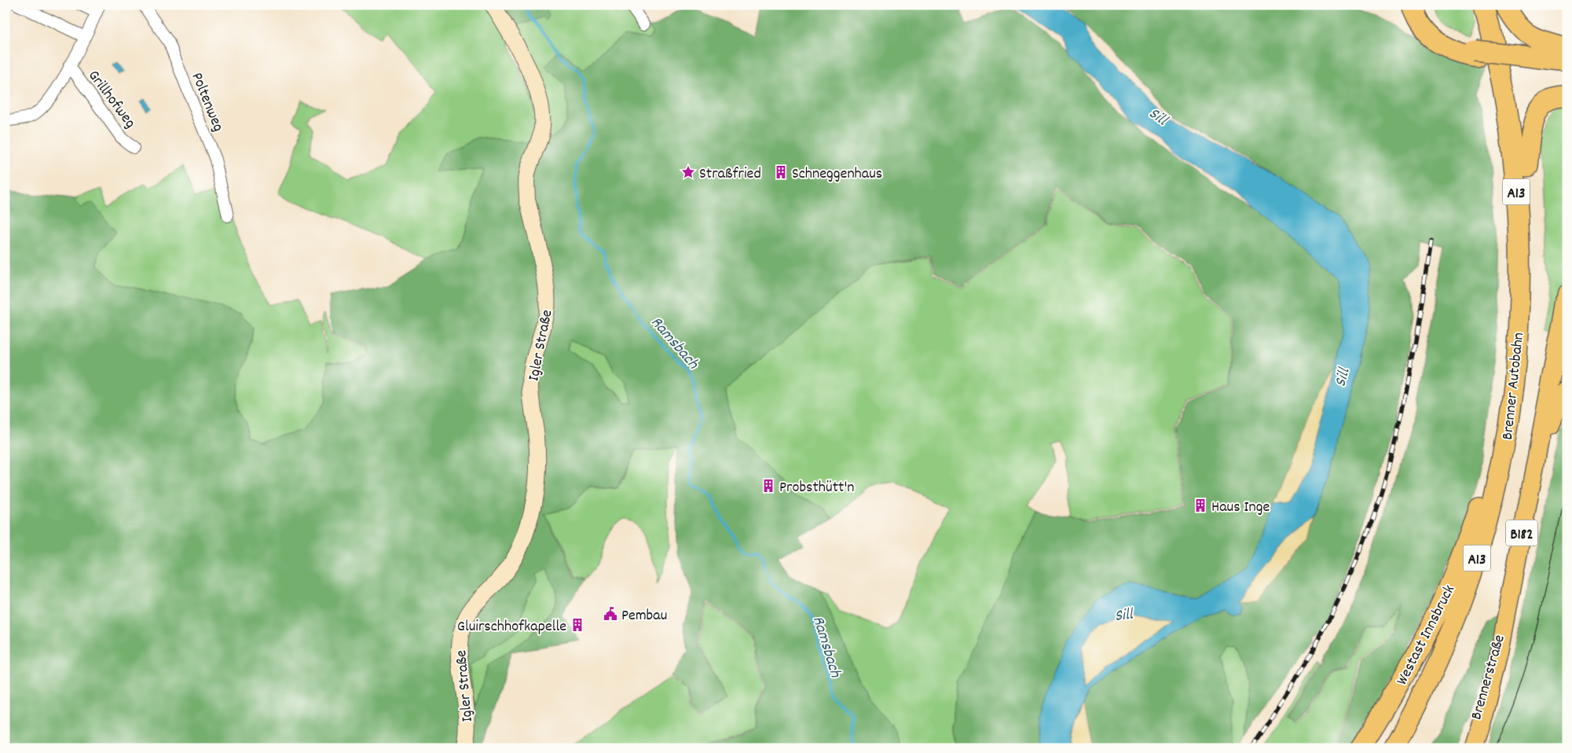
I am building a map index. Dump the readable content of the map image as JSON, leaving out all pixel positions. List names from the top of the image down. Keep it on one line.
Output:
{"streets":{"highway":["A13","Brenner Autobahn","Westast Innsbruck"],"main road":["Igler Straße","B182","Brennerstraße"],"street":["Grillhofweg","Poltenweg"]},"crossings":[["Brenner Autobahn","Westast Innsbruck"],["B182","Brennerstraße"]],"water":["Sill","Ramsbach"],"places":{"place":["Straßfried"],"building":["Schneggenhaus","Probsthütt'n","Haus Inge","Gluirschhofkapelle"],"public building":["Pembau"]}}
